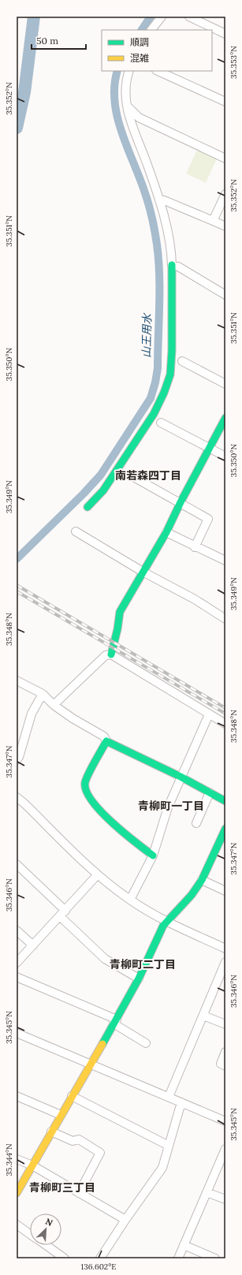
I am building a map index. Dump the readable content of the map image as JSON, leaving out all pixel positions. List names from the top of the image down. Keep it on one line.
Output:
{"districts":["南若森四丁目","青柳町一丁目","青柳町二丁目","青柳町三丁目"],"water":["山王用水"],"legend":["順調","混雑"],"scale_bar":"50 m","north":"top right","coordinates":["35.353°N","35.352°N","35.351°N","35.350°N","35.349°N","35.348°N","35.347°N","35.346°N","35.345°N","35.344°N","136.602°E"]}
